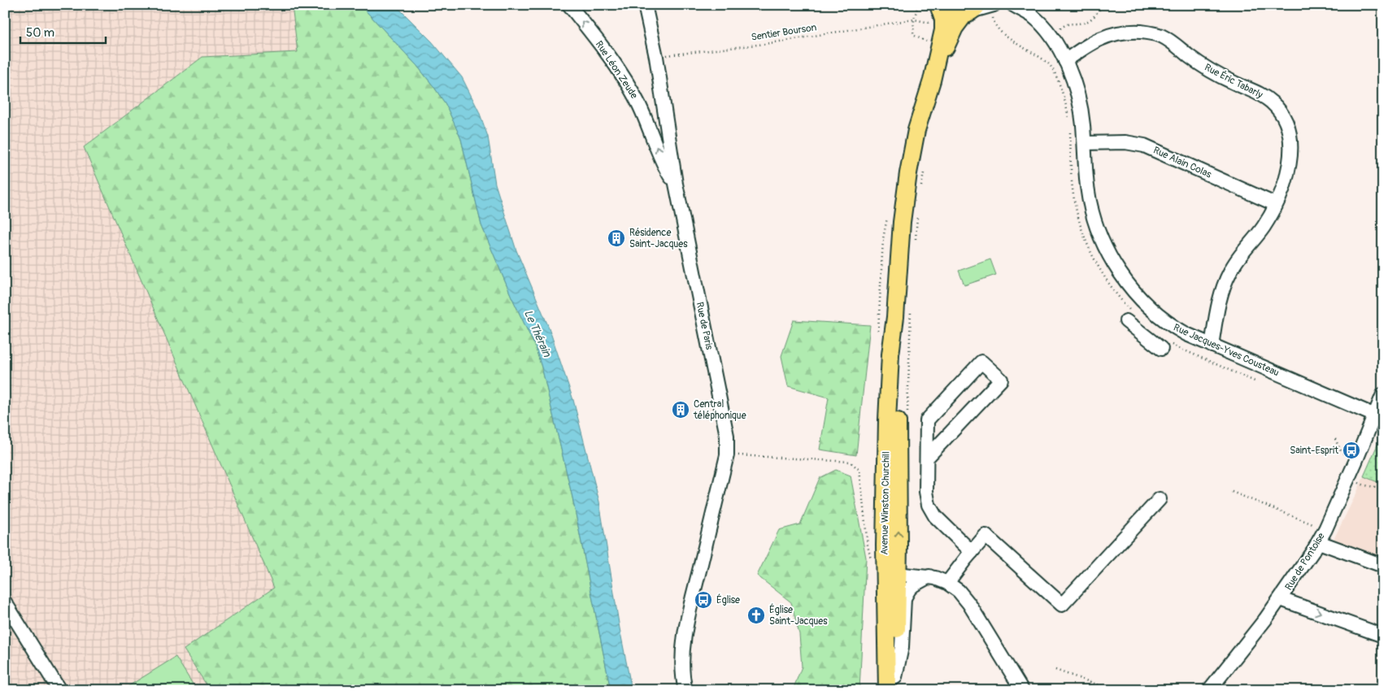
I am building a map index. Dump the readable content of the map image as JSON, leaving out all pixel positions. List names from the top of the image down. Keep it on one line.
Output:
{"streets":{"main road":["Avenue Winston Churchill"],"street":["Rue Léon Zeude","Rue Éric Tabarly","Rue Alain Colas","Rue de Paris","Rue Jacques-Yves Cousteau","Rue de Pontoise"],"path":["Sentier Bourson"]},"crossings":[["Sentier Bourson","Rue de Paris"],["Rue Léon Zeude","Rue de Paris"],["Rue Éric Tabarly","Rue Alain Colas"],["Rue Éric Tabarly","Rue Jacques-Yves Cousteau"],["Rue Alain Colas","Rue Jacques-Yves Cousteau"],["Rue Jacques-Yves Cousteau","Rue de Pontoise"]],"one_way":["Rue Léon Zeude"],"water":["Le Thérain"],"places":{"building":["Résidence Saint-Jacques","Central téléphonique"],"bus stop":["Saint-Esprit","Église"],"church":["Église Saint-Jacques"]},"scale_bar":"50 m"}
